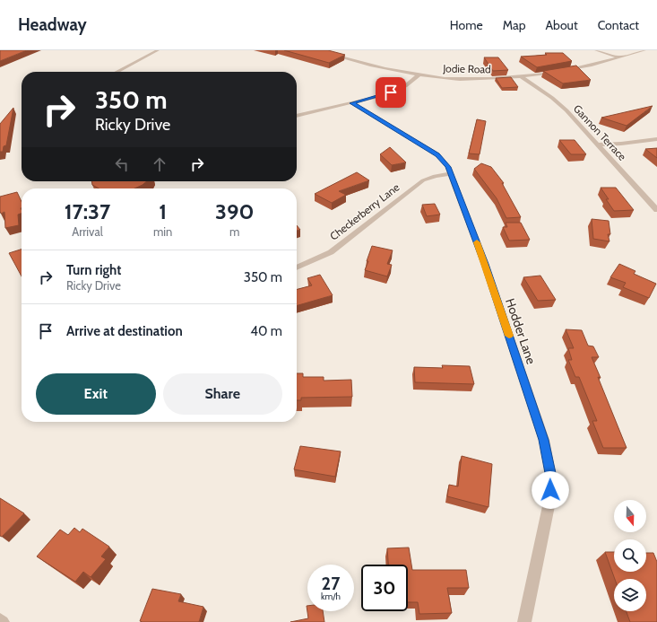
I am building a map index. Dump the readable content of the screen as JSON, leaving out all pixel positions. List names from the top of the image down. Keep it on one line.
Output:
{"streets":{"street":["Jodie Road","Gannon Terrace","Checkerberry Lane","Hodder Lane"]},"crossings":[["Jodie Road","Gannon Terrace"],["Checkerberry Lane","Hodder Lane"]],"north":"bottom","page":{"header":"Headway","nav":["Home","Map","About","Contact"],"turn":["350 m","Ricky Drive"],"eta":["17:37","Arrival","1","min","390","m"],"list":[{"name":"Turn right","note":"Ricky Drive","value":"350 m"},{"name":"Arrive at destination","value":"40 m"}],"buttons":["Exit","Share"],"speed":"27 km/h","limit":"30"}}
